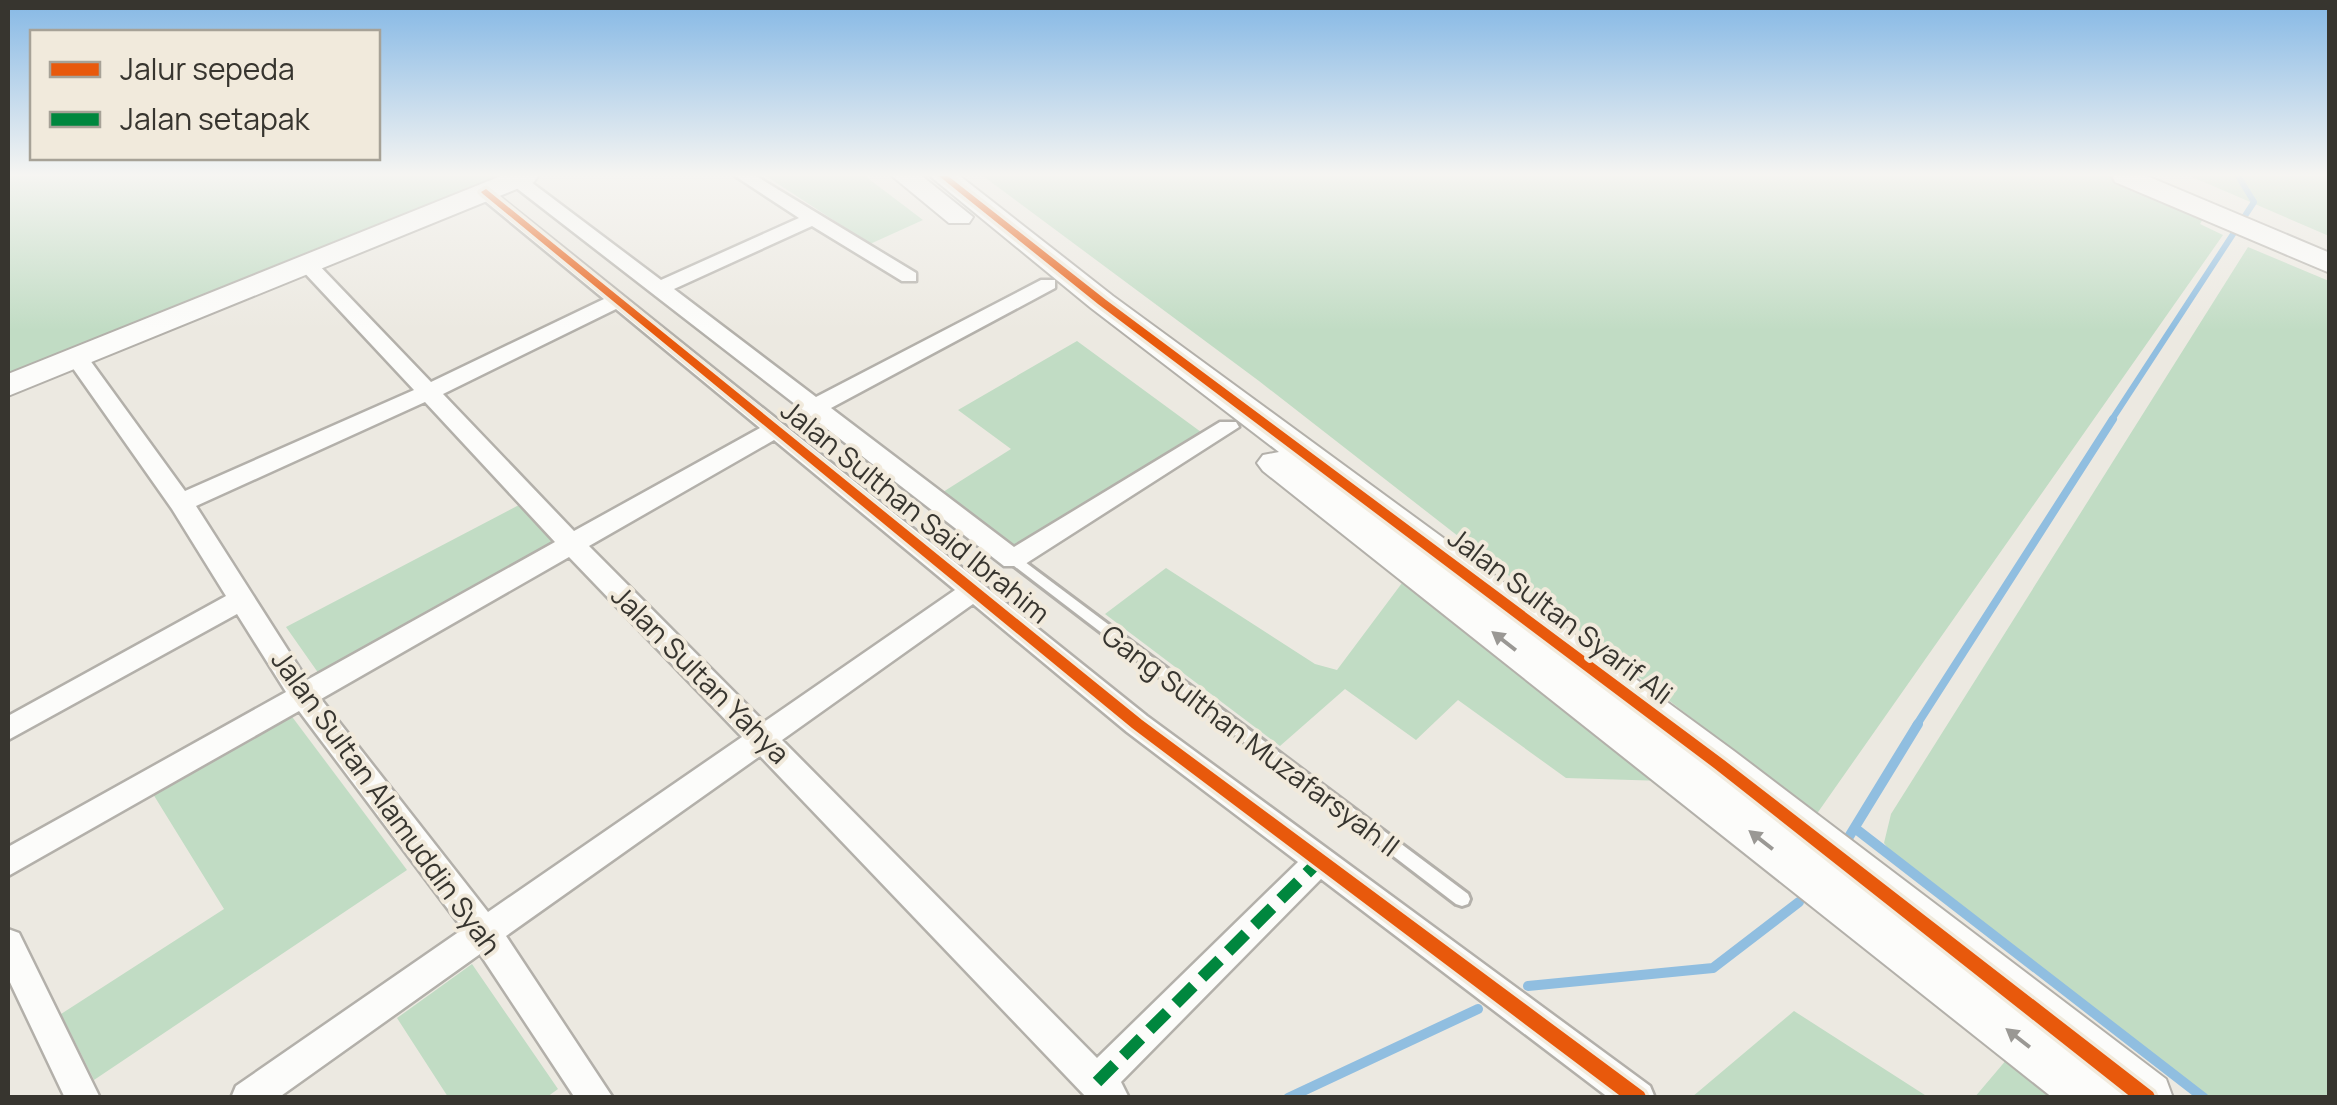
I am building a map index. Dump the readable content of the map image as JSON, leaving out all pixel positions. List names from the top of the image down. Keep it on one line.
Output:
{"streets":{"street":["Jalan Sulthan Said Ibrahim","Jalan Sultan Syarif Ali","Jalan Sultan Yahya","Gang Sulthan Muzafarsyah II","Jalan Sultan Alamuddin Syah"]},"legend":["Jalur sepeda","Jalan setapak"]}
